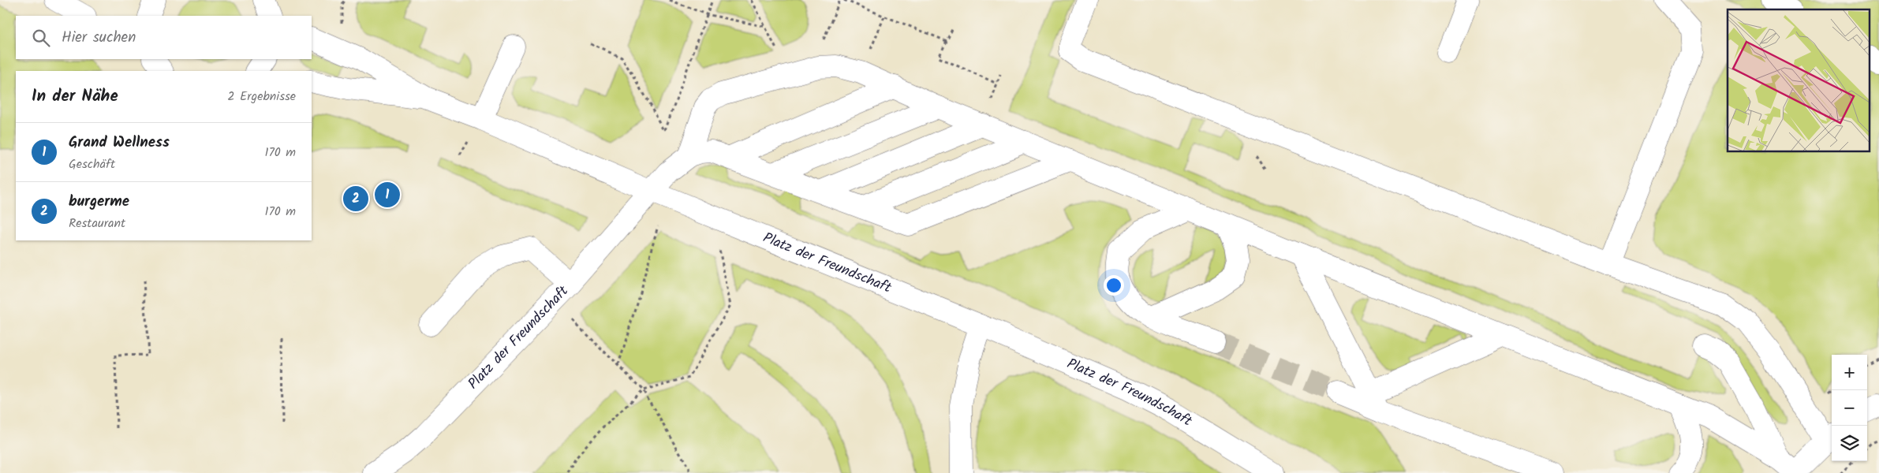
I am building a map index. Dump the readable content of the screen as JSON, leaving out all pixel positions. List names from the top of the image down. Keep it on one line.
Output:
{"streets":{"street":["Platz der Freundschaft"]},"page":{"search":"Hier suchen","heading":["In der Nähe","2 Ergebnisse"],"list":[{"mark":"1","name":"Grand Wellness","note":"Geschäft","value":"170 m"},{"mark":"2","name":"burgerme","note":"Restaurant","value":"170 m"}],"pins":["1","2"],"map_buttons":["+","−"]}}
